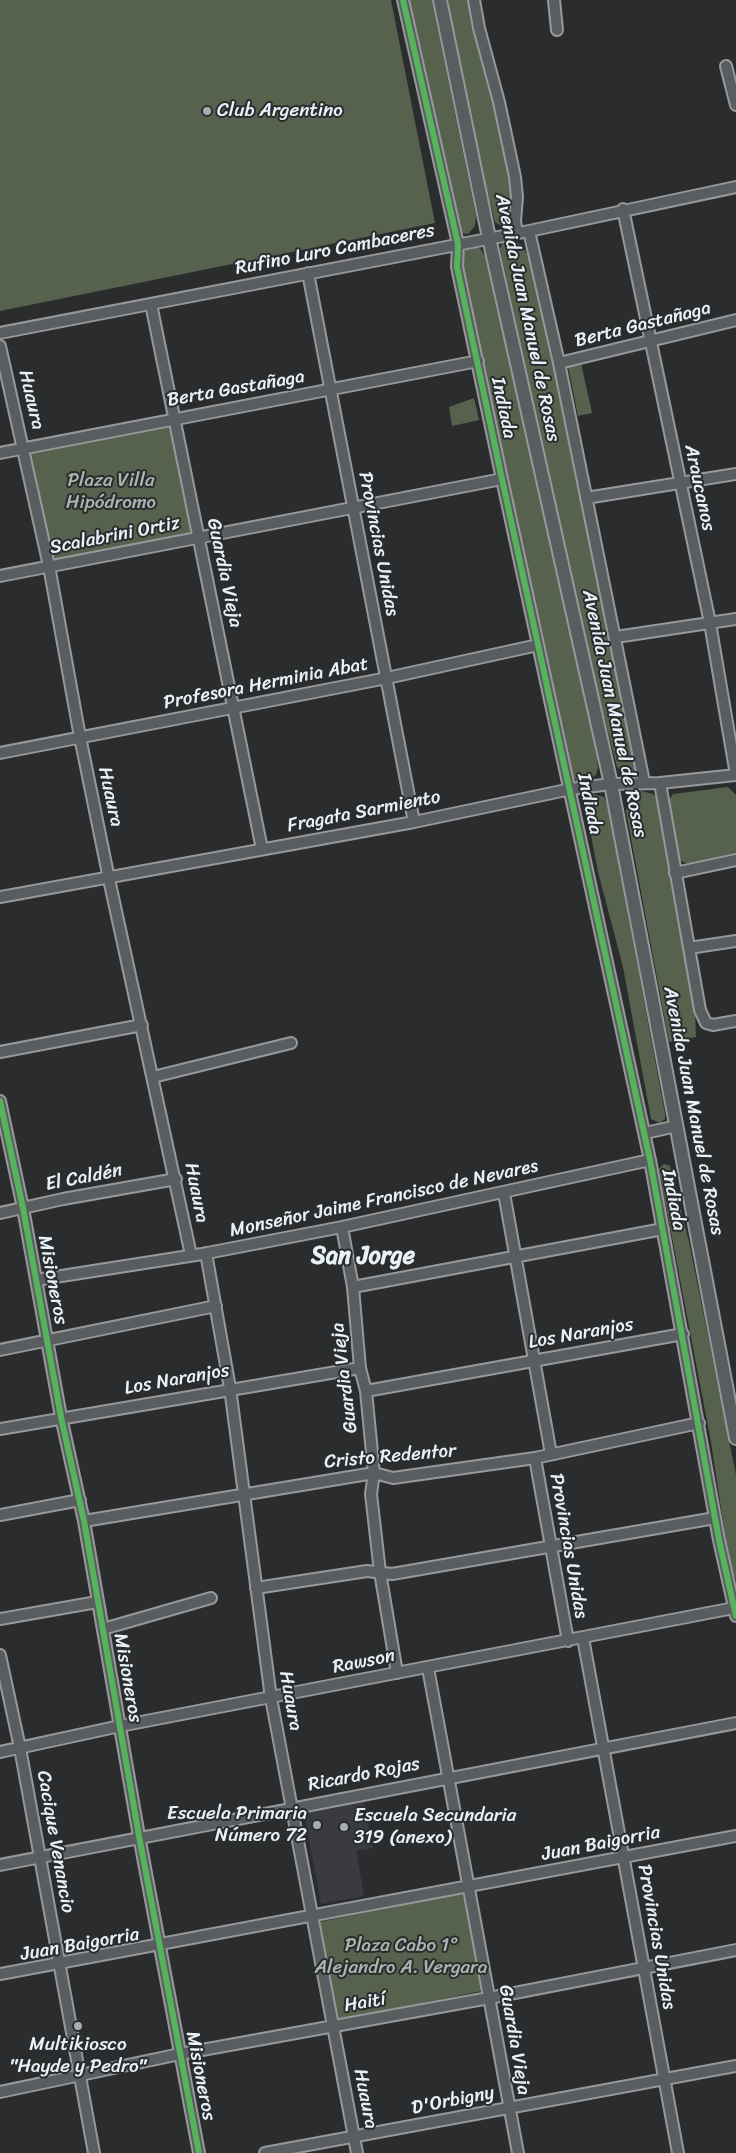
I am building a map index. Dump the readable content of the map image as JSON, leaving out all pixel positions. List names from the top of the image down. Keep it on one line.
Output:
{"streets":{"main road":["Avenida Juan Manuel de Rosas"],"street":["Rufino Luro Cambaceres","Berta Gastañaga","Huaura","Indiada","Araucanos","Scalabrini Ortiz","Provincias Unidas","Guardia Vieja","Profesora Herminia Abat","Fragata Sarmiento","El Caldén","Monseñor Jaime Francisco de Nevares","Misioneros","Los Naranjos","Cristo Redentor","Rawson","Ricardo Rojas","Cacique Venancio","Juan Baigorria","Haití","D'Orbigny"]},"crossings":[["Rufino Luro Cambaceres","Avenida Juan Manuel de Rosas"],["Rufino Luro Cambaceres","Indiada"],["Rufino Luro Cambaceres","Araucanos"],["Rufino Luro Cambaceres","Provincias Unidas"],["Rufino Luro Cambaceres","Guardia Vieja"],["Avenida Juan Manuel de Rosas","Fragata Sarmiento"],["Berta Gastañaga","Huaura"],["Berta Gastañaga","Indiada"],["Berta Gastañaga","Araucanos"],["Berta Gastañaga","Provincias Unidas"],["Berta Gastañaga","Guardia Vieja"],["Huaura","Scalabrini Ortiz"],["Huaura","Profesora Herminia Abat"],["Huaura","Fragata Sarmiento"],["Huaura","El Caldén"],["Huaura","Monseñor Jaime Francisco de Nevares"],["Huaura","Los Naranjos"],["Huaura","Cristo Redentor"],["Huaura","Rawson"],["Huaura","Ricardo Rojas"],["Huaura","Juan Baigorria"],["Huaura","Haití"],["Huaura","D'Orbigny"],["Indiada","Scalabrini Ortiz"],["Indiada","Profesora Herminia Abat"],["Indiada","Fragata Sarmiento"],["Indiada","Monseñor Jaime Francisco de Nevares"],["Indiada","Los Naranjos"],["Indiada","Cristo Redentor"],["Indiada","Rawson"],["Araucanos","Fragata Sarmiento"],["Scalabrini Ortiz","Provincias Unidas"],["Scalabrini Ortiz","Guardia Vieja"],["Provincias Unidas","Profesora Herminia Abat"],["Provincias Unidas","Fragata Sarmiento"],["Provincias Unidas","Monseñor Jaime Francisco de Nevares"],["Provincias Unidas","Los Naranjos"],["Provincias Unidas","Cristo Redentor"],["Provincias Unidas","Rawson"],["Provincias Unidas","Ricardo Rojas"],["Provincias Unidas","Juan Baigorria"],["Provincias Unidas","Haití"],["Provincias Unidas","D'Orbigny"],["Guardia Vieja","Profesora Herminia Abat"],["Guardia Vieja","Fragata Sarmiento"],["Guardia Vieja","Monseñor Jaime Francisco de Nevares"],["Guardia Vieja","Los Naranjos"],["Guardia Vieja","Cristo Redentor"],["Guardia Vieja","Rawson"],["Guardia Vieja","Ricardo Rojas"],["Guardia Vieja","Juan Baigorria"],["Guardia Vieja","Haití"],["Guardia Vieja","D'Orbigny"],["El Caldén","Misioneros"],["Monseñor Jaime Francisco de Nevares","Misioneros"],["Misioneros","Los Naranjos"],["Misioneros","Cristo Redentor"],["Misioneros","Rawson"],["Misioneros","Ricardo Rojas"],["Misioneros","Juan Baigorria"],["Misioneros","Haití"],["Rawson","Cacique Venancio"],["Ricardo Rojas","Cacique Venancio"],["Cacique Venancio","Juan Baigorria"],["Cacique Venancio","Haití"]],"districts":["San Jorge"],"parks":["Plaza Villa Hipódromo","Plaza Cabo 1° Alejandro A. Vergara"],"places":["Club Argentino","Escuela Primaria Número 72","Escuela Secundaria 319 (anexo)","Multikiosco \"Hayde y Pedro\""]}
